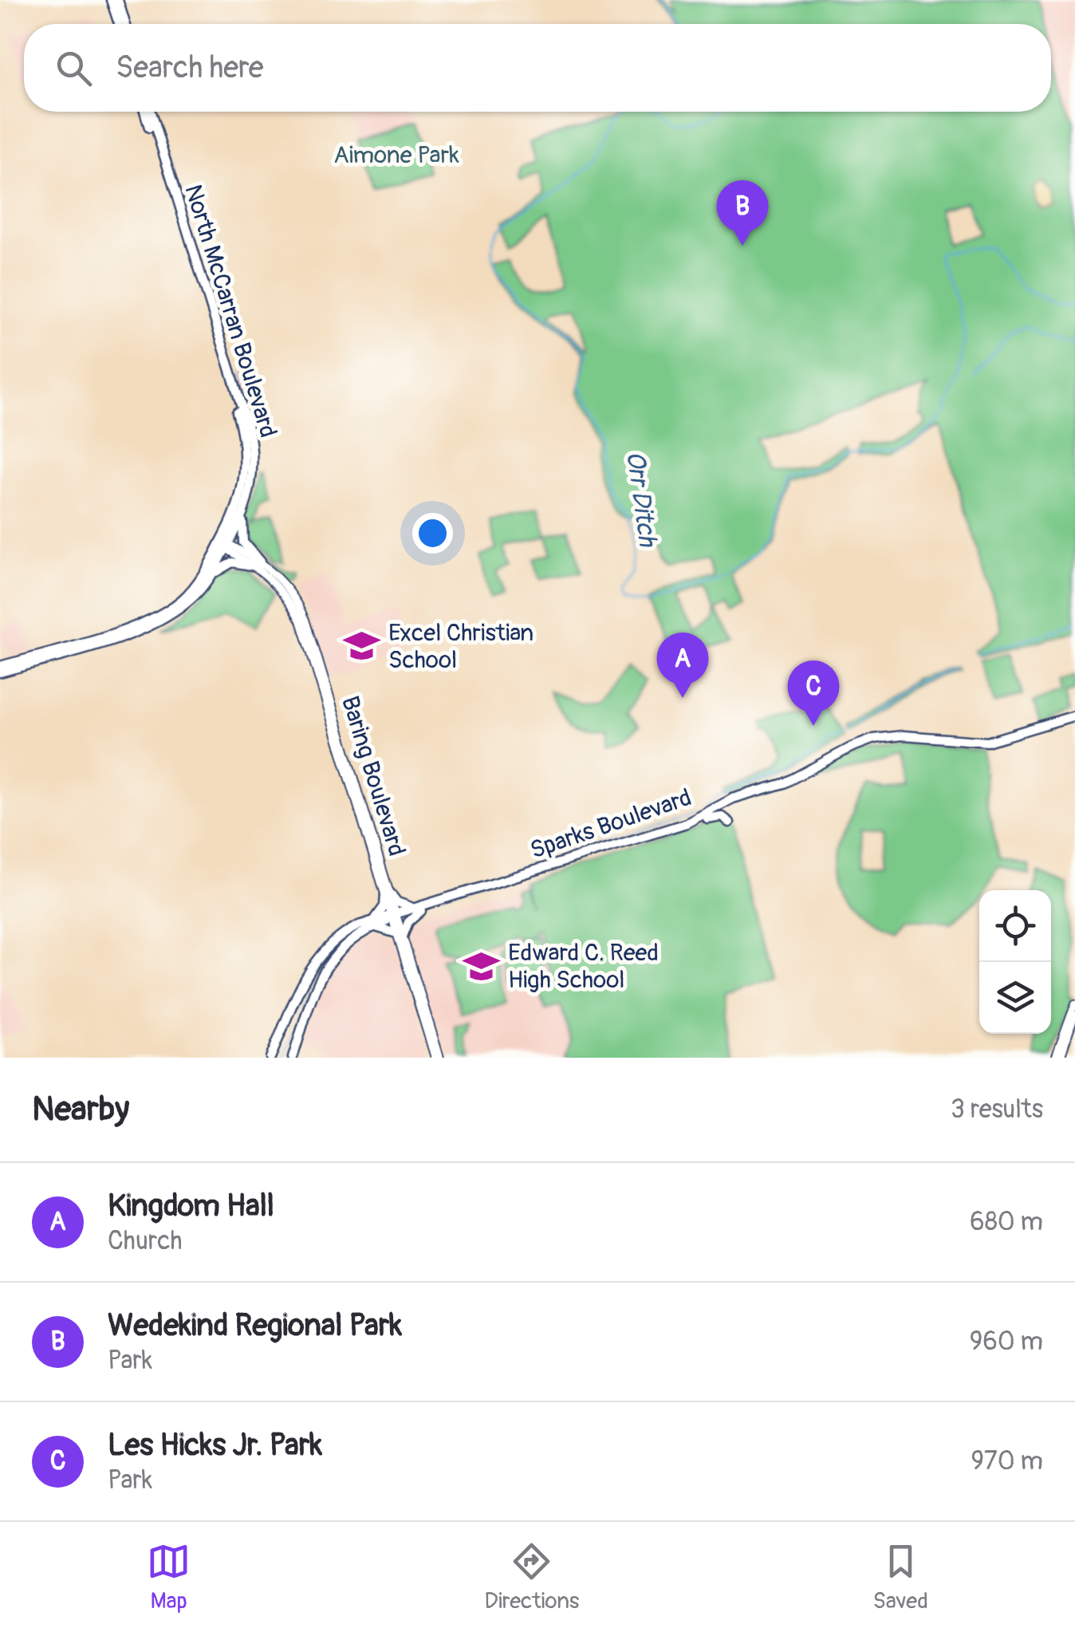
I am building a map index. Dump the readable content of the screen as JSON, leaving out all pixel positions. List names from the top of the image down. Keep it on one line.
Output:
{"streets":{"main road":["North McCarran Boulevard","Baring Boulevard","Sparks Boulevard"]},"crossings":[["North McCarran Boulevard","Baring Boulevard"],["Baring Boulevard","Sparks Boulevard"]],"water":["Orr Ditch"],"parks":["Aimone Park"],"places":{"school or university":["Excel Christian School","Edward C. Reed High School"]},"page":{"search":"Search here","pins":["B","A","C"],"heading":["Nearby","3 results"],"list":[{"mark":"A","name":"Kingdom Hall","note":"Church","value":"680 m"},{"mark":"B","name":"Wedekind Regional Park","note":"Park","value":"960 m"},{"mark":"C","name":"Les Hicks Jr. Park","note":"Park","value":"970 m"}],"nav":["Map","Directions","Saved"]}}
